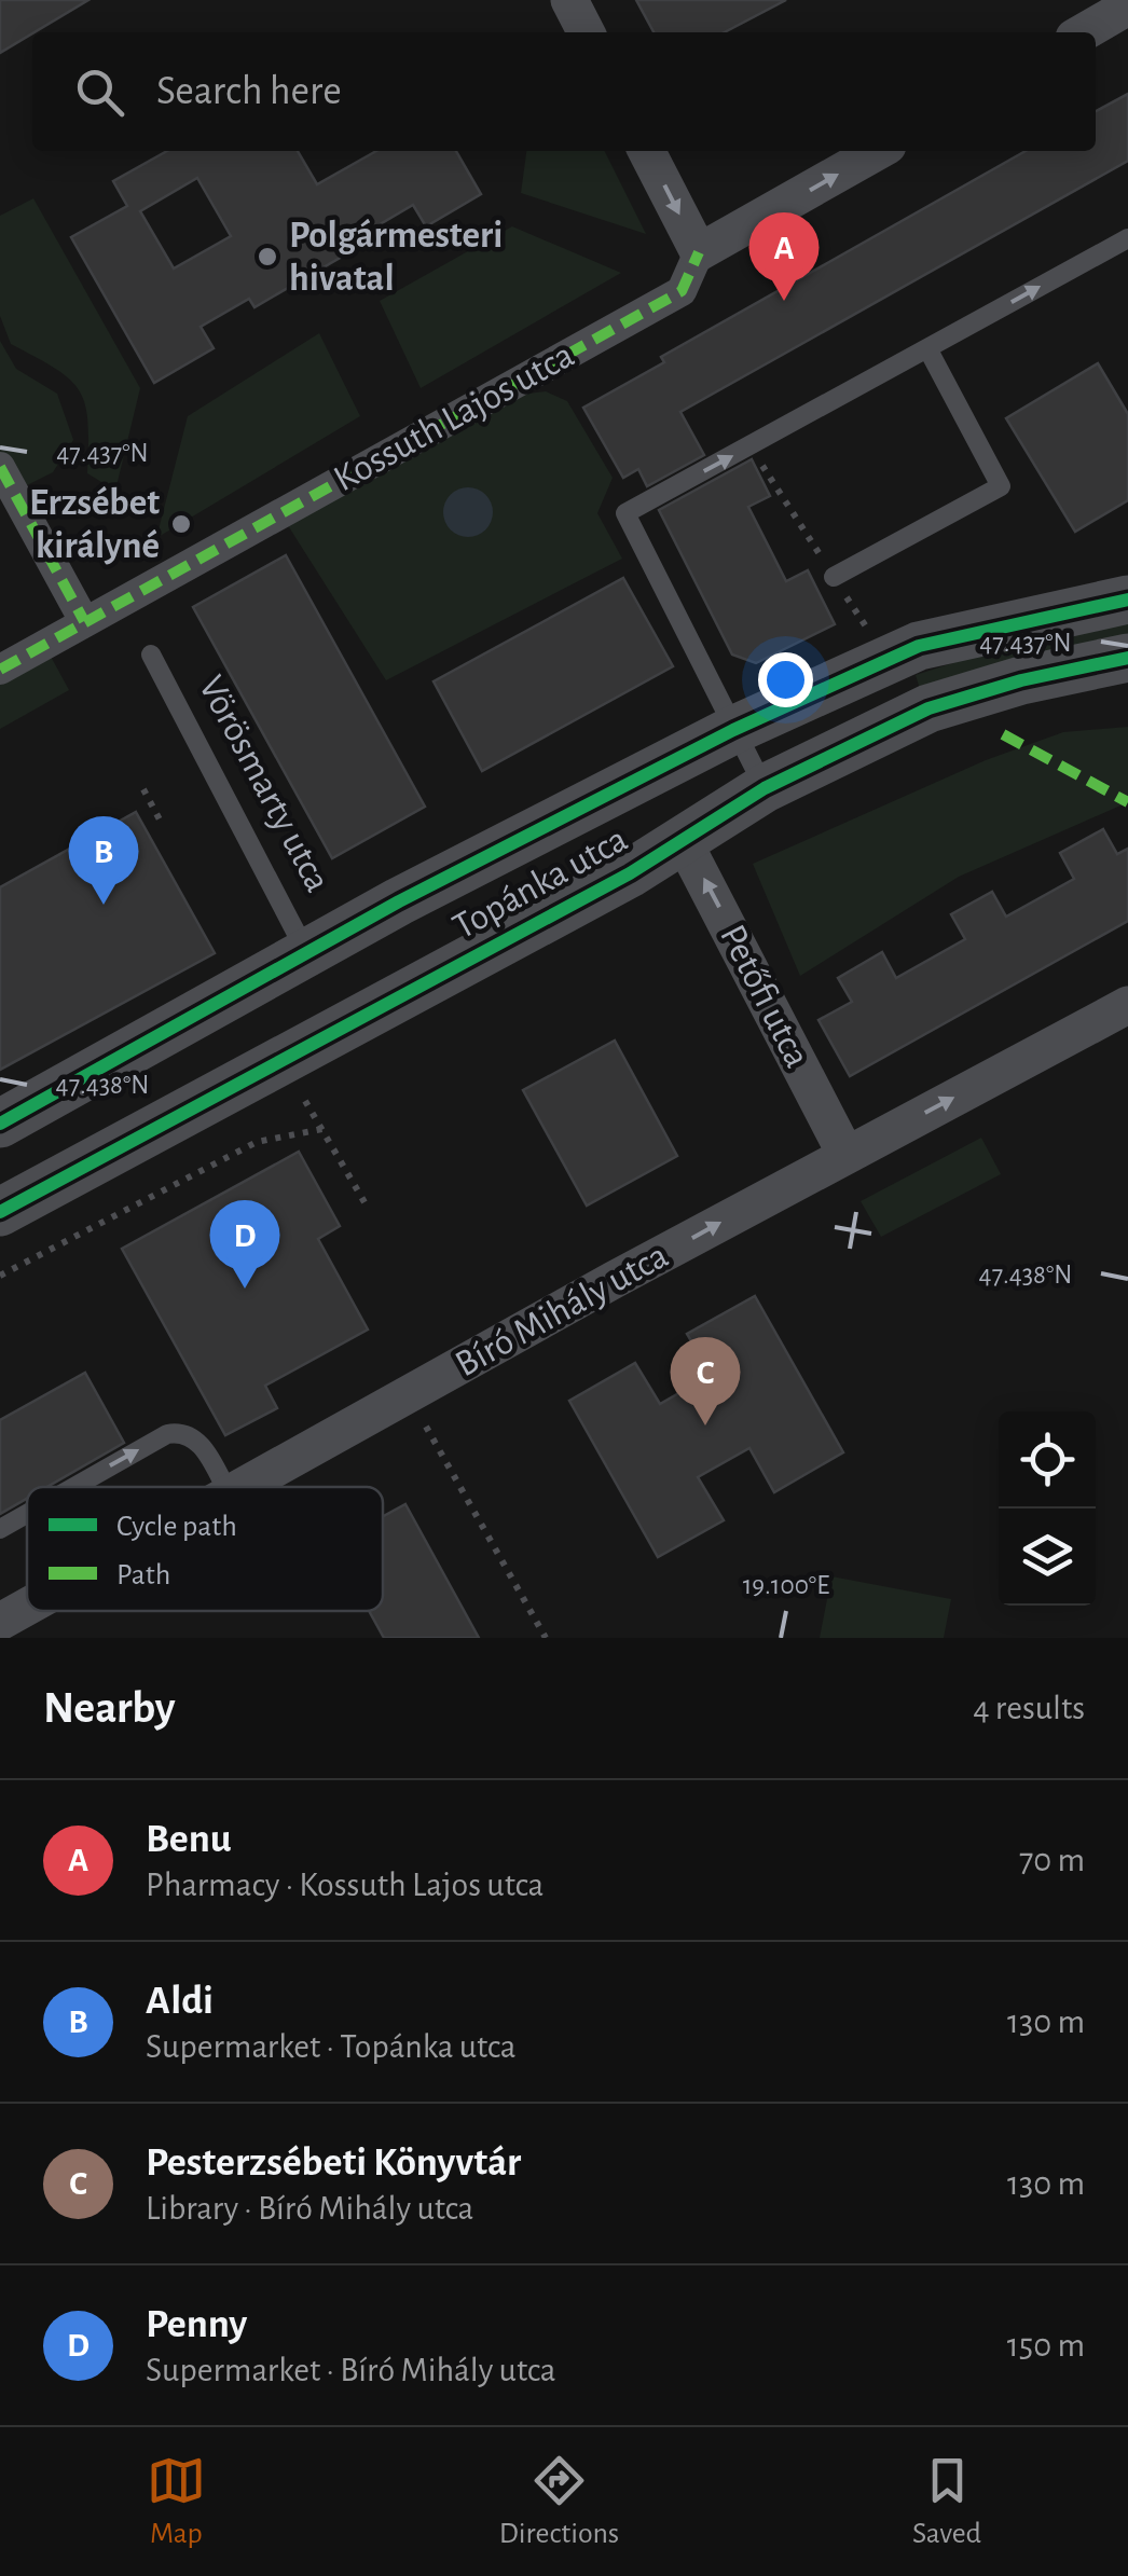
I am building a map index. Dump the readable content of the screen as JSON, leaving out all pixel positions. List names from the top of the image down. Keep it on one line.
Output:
{"streets":{"street":["Kossuth Lajos utca","Topánka utca","Petőfi utca","Bíró Mihály utca"],"lane":["Vörösmarty utca"]},"crossings":[["Vörösmarty utca","Topánka utca"],["Topánka utca","Petőfi utca"],["Petőfi utca","Bíró Mihály utca"]],"one_way":["Petőfi utca","Bíró Mihály utca"],"places":["Polgármesteri hivatal","Erzsébet királyné"],"legend":["Cycle path","Path"],"page":{"search":"Search here","pins":["A","B","D","C"],"heading":["Nearby","4 results"],"list":[{"mark":"A","name":"Benu","note":"Pharmacy · Kossuth Lajos utca","value":"70 m"},{"mark":"B","name":"Aldi","note":"Supermarket · Topánka utca","value":"130 m"},{"mark":"C","name":"Pesterzsébeti Könyvtár","note":"Library · Bíró Mihály utca","value":"130 m"},{"mark":"D","name":"Penny","note":"Supermarket · Bíró Mihály utca","value":"150 m"}],"nav":["Map","Directions","Saved"]},"coordinates":["47.437°N","47.438°N","19.100°E"]}
